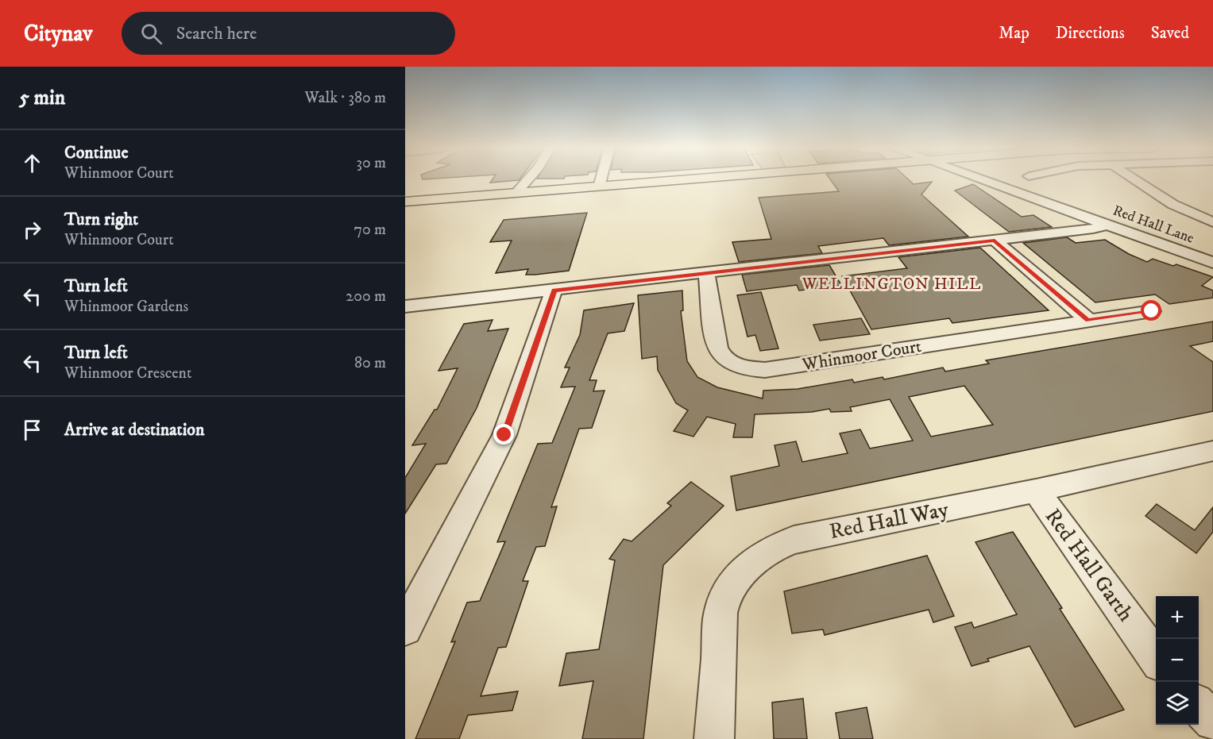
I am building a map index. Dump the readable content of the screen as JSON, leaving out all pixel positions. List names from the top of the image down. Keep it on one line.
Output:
{"streets":{"street":["Red Hall Lane","Whinmoor Court","Red Hall Way","Red Hall Garth"]},"crossings":[["Red Hall Way","Red Hall Garth"]],"districts":["WELLINGTON HILL"],"page":{"header":"Citynav","search":"Search here","nav":["Map","Directions","Saved"],"heading":["5 min","Walk · 380 m"],"list":[["Continue","Whinmoor Court","30 m"],["Turn right","Whinmoor Court","70 m"],["Turn left","Whinmoor Gardens","200 m"],["Turn left","Whinmoor Crescent","80 m"],"Arrive at destination"],"map_buttons":["+","−"]}}
